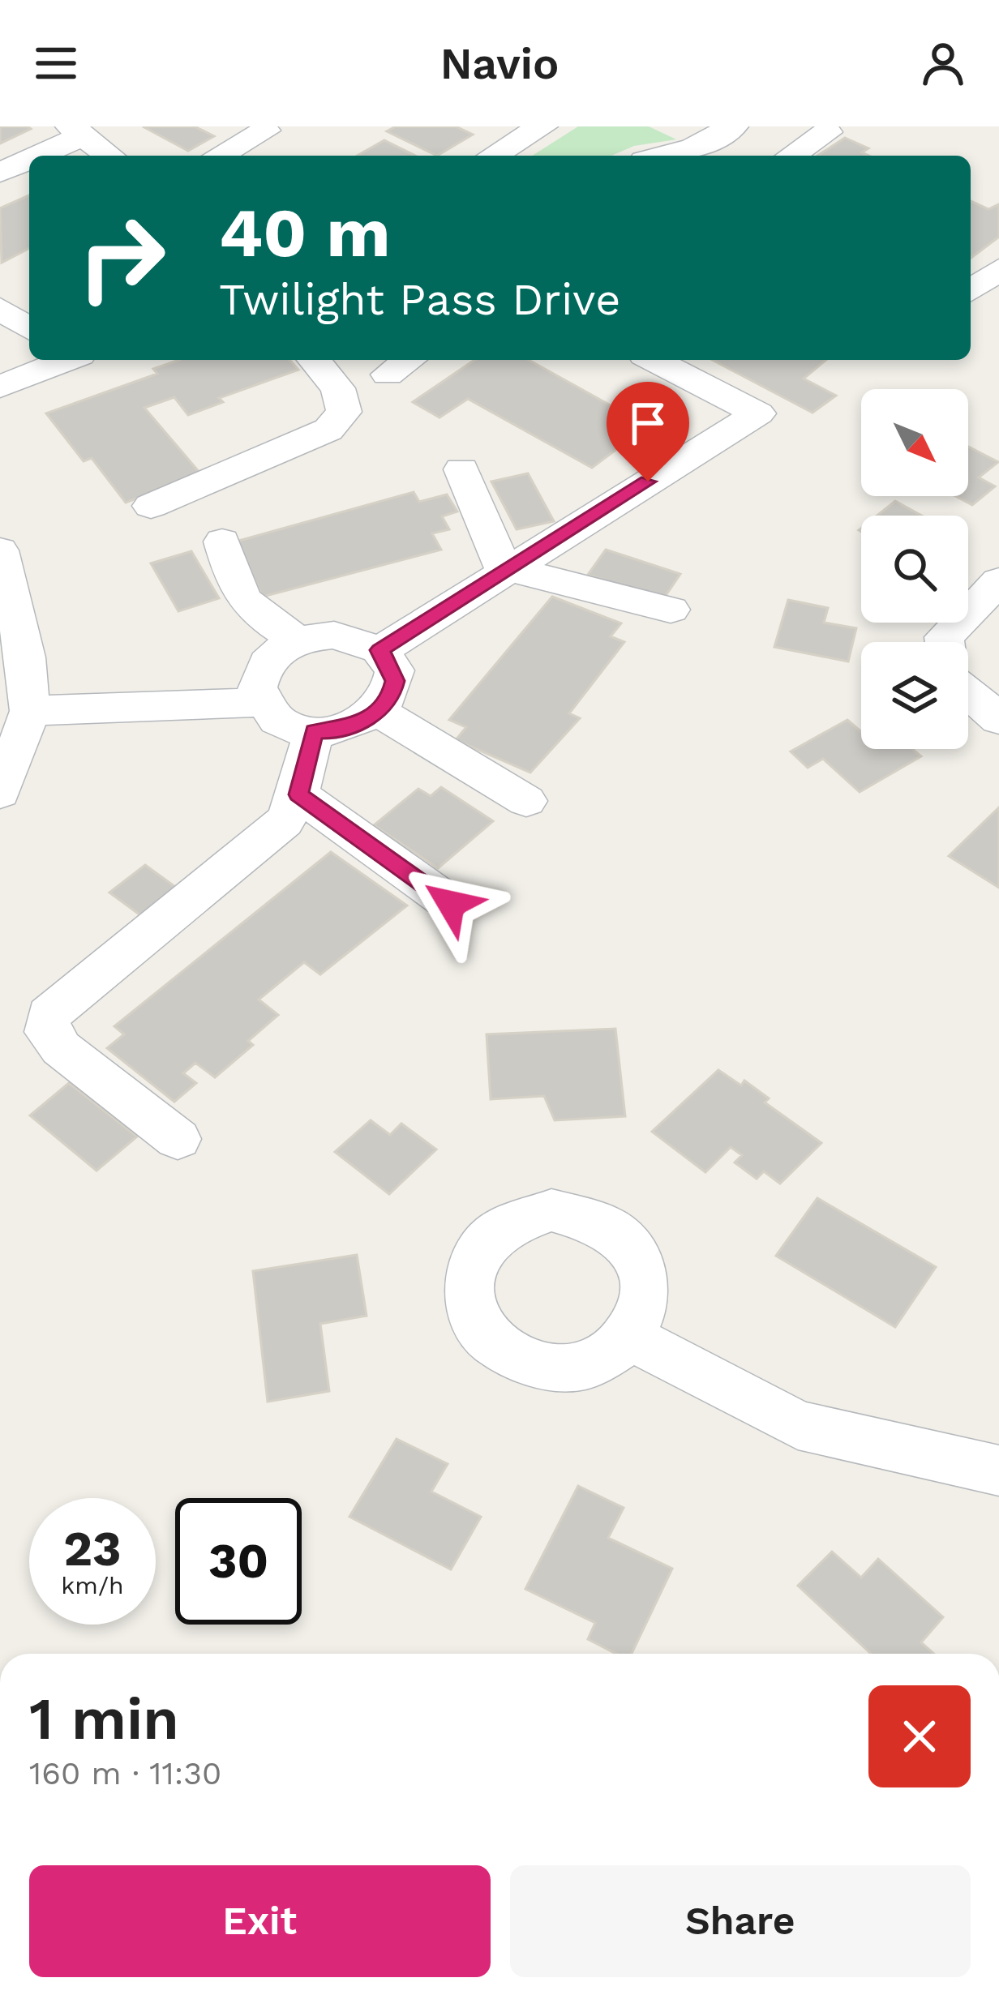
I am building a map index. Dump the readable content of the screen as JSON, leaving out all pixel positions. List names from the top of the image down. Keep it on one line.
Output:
{"north":"bottom right","page":{"header":"Navio","turn":["40 m","Twilight Pass Drive"],"speed":"23 km/h","limit":"30","heading":["1 min","160 m · 11:30"],"buttons":["Exit","Share"]}}
